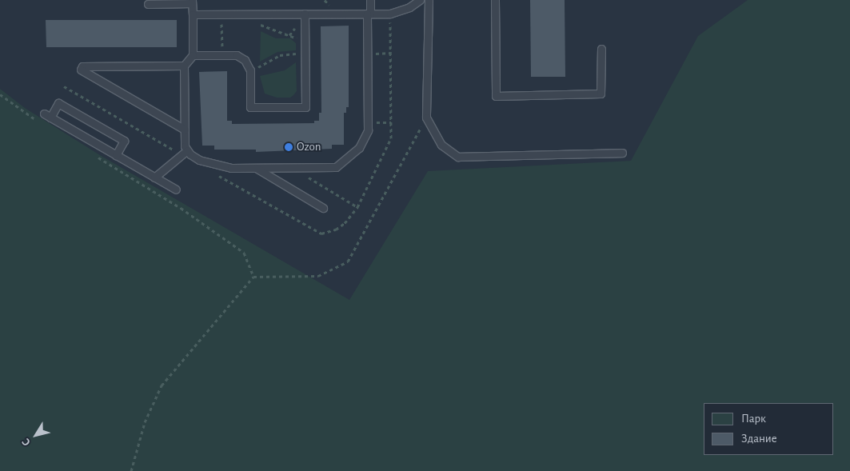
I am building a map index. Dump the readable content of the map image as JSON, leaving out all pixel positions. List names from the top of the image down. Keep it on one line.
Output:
{"places":["Ozon"],"legend":["Парк","Здание"],"north":"bottom left"}
